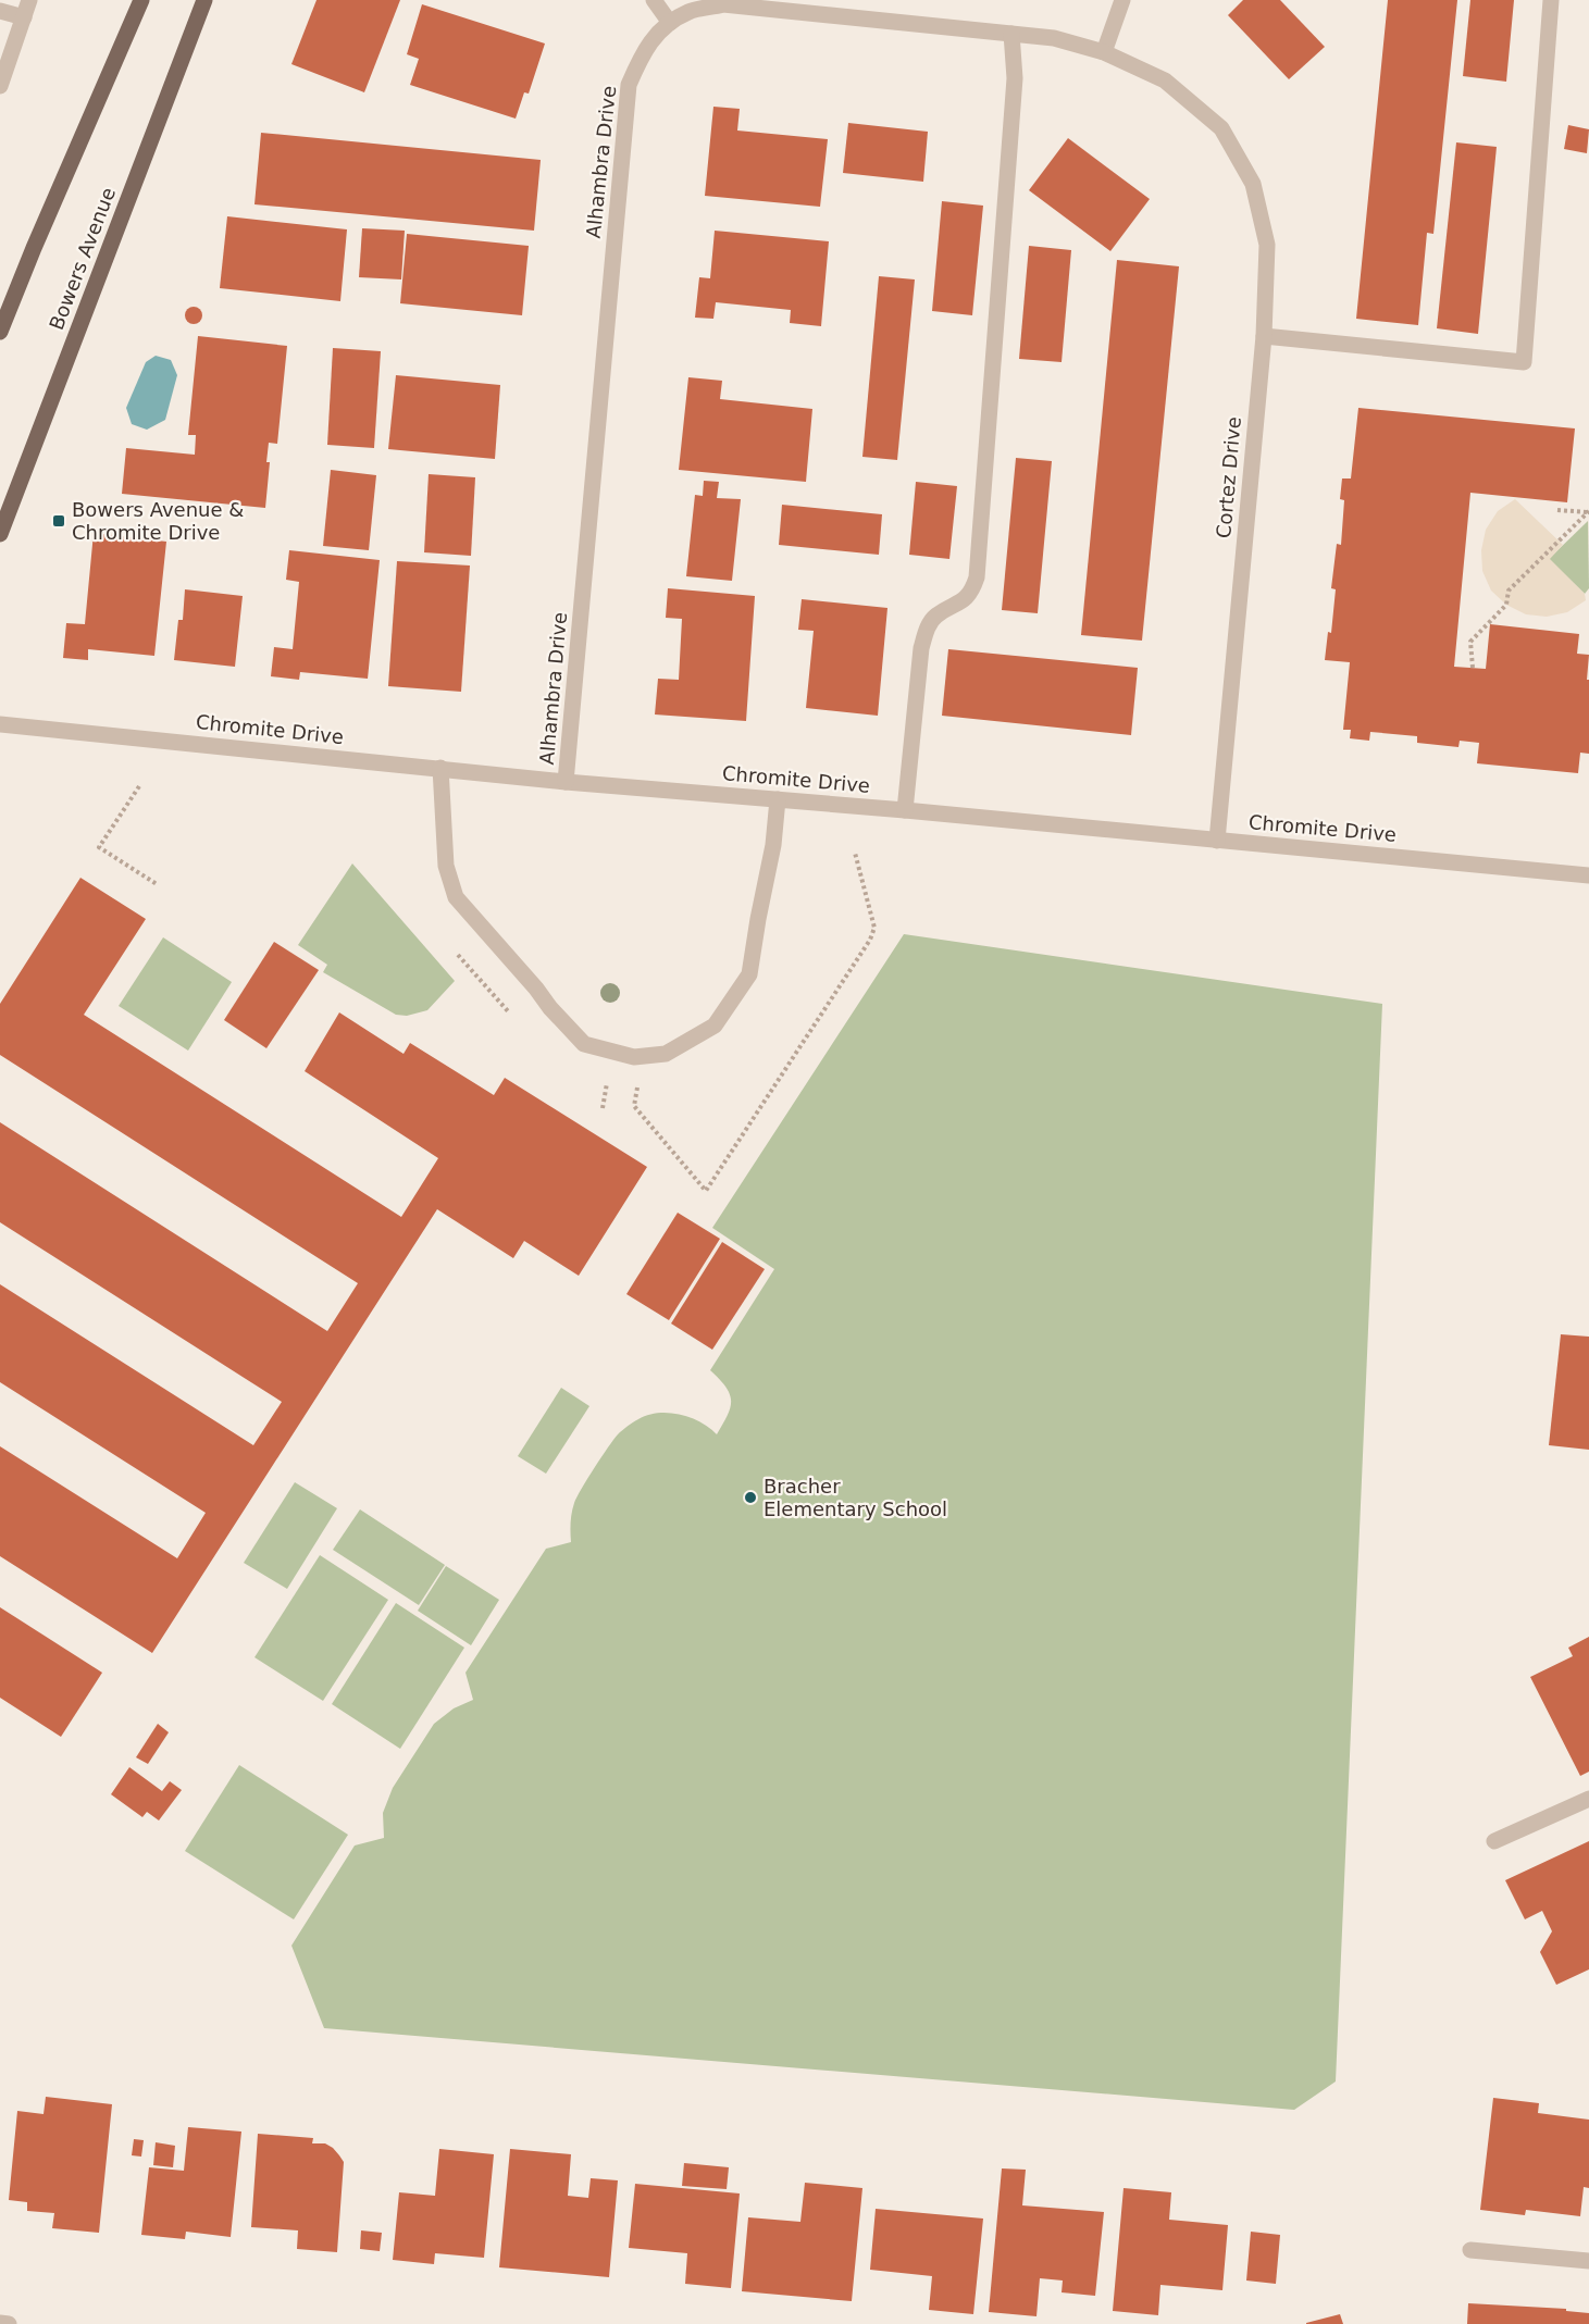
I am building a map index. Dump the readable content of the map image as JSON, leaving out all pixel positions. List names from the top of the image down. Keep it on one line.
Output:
{"streets":{"main road":["Bowers Avenue"],"street":["Alhambra Drive","Cortez Drive","Chromite Drive"]},"crossings":[["Alhambra Drive","Cortez Drive"],["Alhambra Drive","Chromite Drive"],["Cortez Drive","Chromite Drive"]],"places":{"transit":["Bowers Avenue & Chromite Drive"],"other":["Bracher Elementary School"]}}
